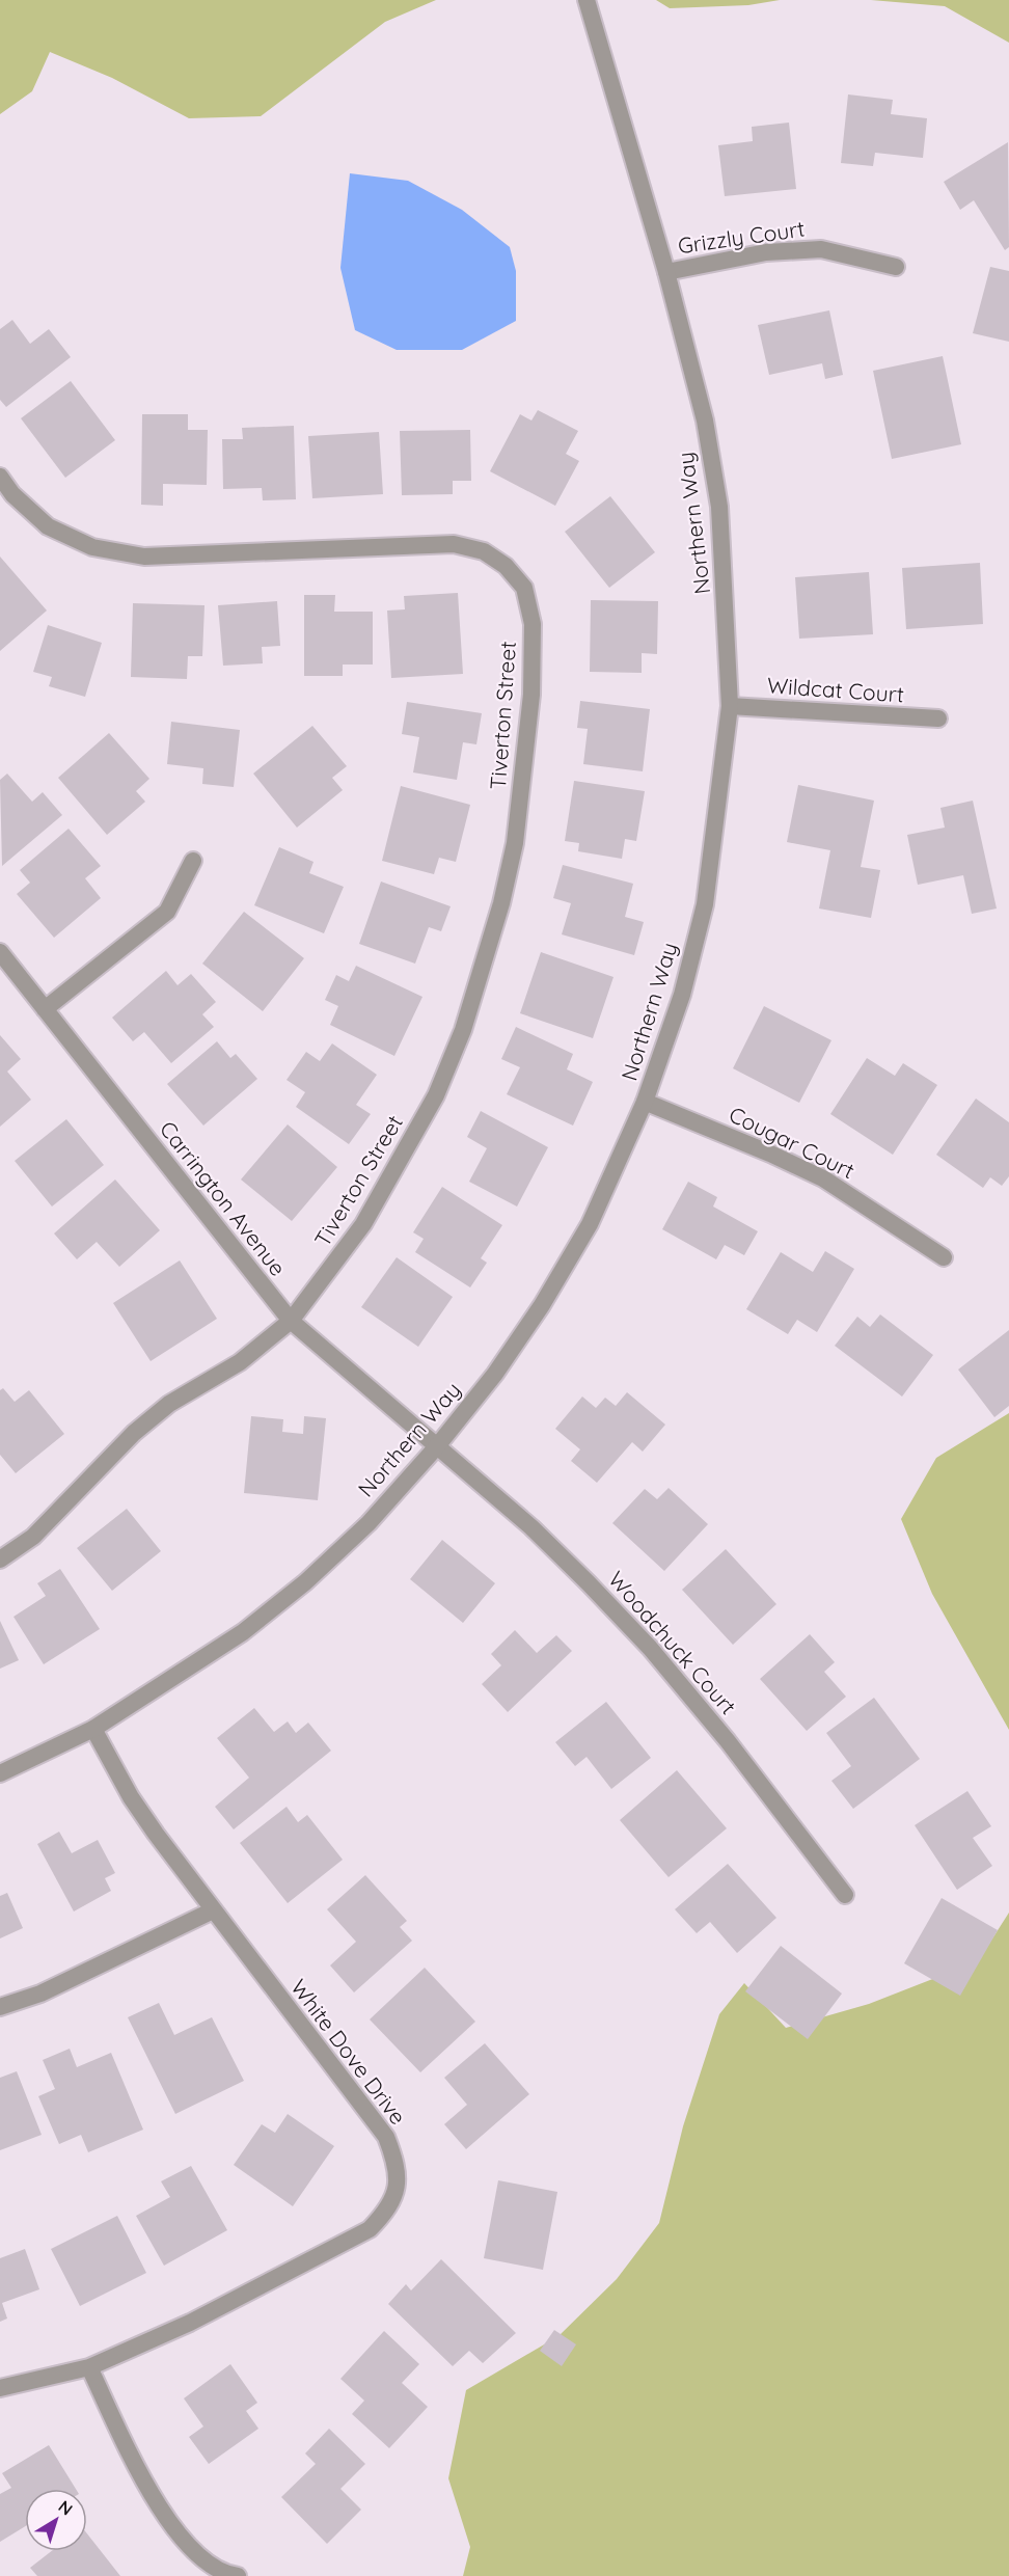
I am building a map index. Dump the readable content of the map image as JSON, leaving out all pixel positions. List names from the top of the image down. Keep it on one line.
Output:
{"streets":{"street":["Grizzly Court","Northern Way","Wildcat Court","Tiverton Street","Cougar Court","Carrington Avenue","Woodchuck Court","White Dove Drive"]},"crossings":[["Grizzly Court","Northern Way"],["Northern Way","Wildcat Court"],["Northern Way","Cougar Court"],["Northern Way","Carrington Avenue"],["Northern Way","Woodchuck Court"],["Northern Way","White Dove Drive"],["Tiverton Street","Carrington Avenue"],["Carrington Avenue","Woodchuck Court"]],"north":"top right"}
